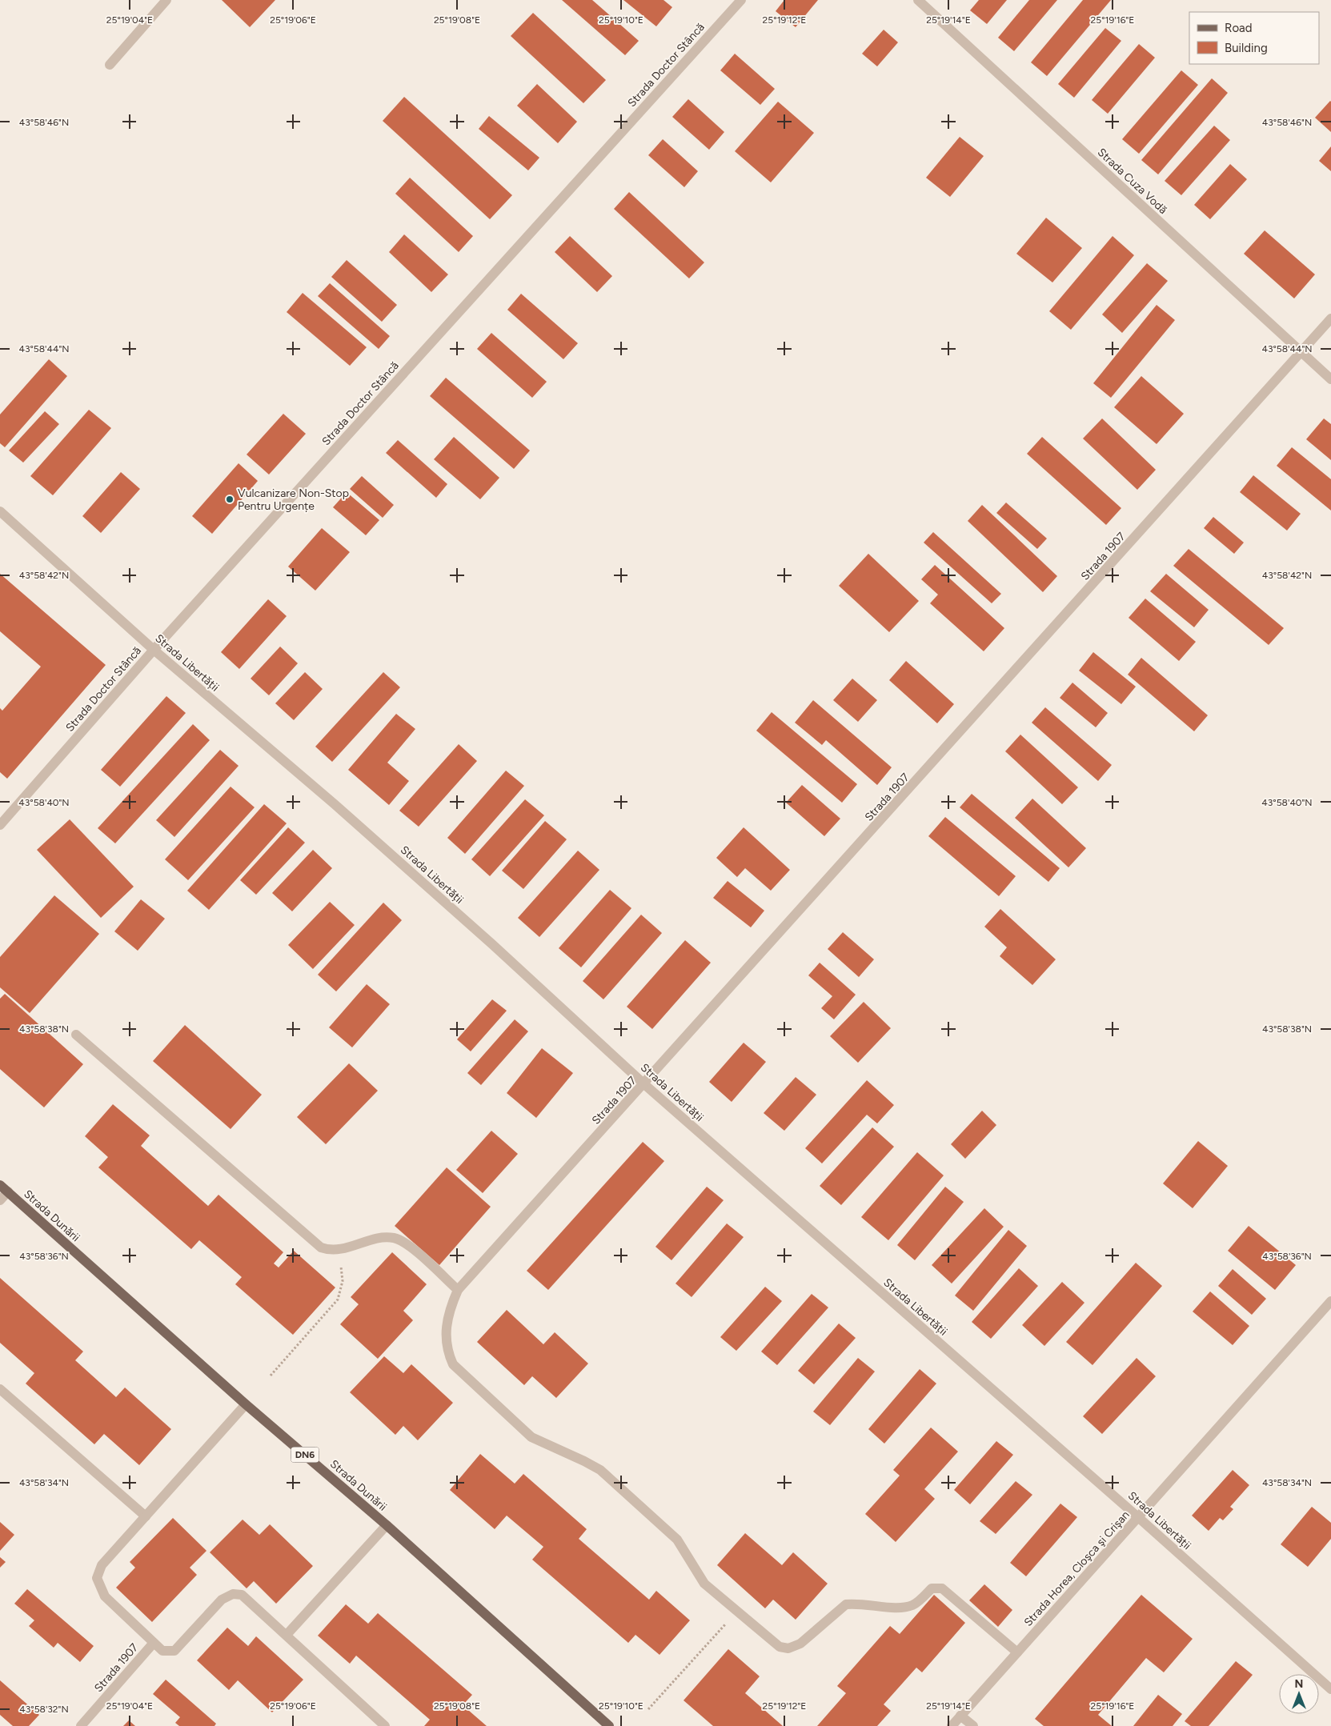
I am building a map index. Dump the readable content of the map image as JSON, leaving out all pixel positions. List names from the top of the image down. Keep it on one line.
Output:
{"streets":{"main road":["Strada Dunării","DN6"],"street":["Strada Doctor Stâncă","Strada Cuza Vodă","Strada 1907","Strada Libertății","Strada Horea, Cloşca şi Crişan"]},"crossings":[["Strada Doctor Stâncă","Strada Libertății"],["Strada Cuza Vodă","Strada 1907"],["Strada 1907","Strada Libertății"],["Strada 1907","Strada Horea, Cloşca şi Crişan"],["Strada Libertății","Strada Horea, Cloşca şi Crişan"]],"places":["Vulcanizare Non-Stop Pentru Urgențe"],"legend":["Road","Building"],"north":"top","coordinates":["25°19'04\"E","25°19'06\"E","25°19'08\"E","25°19'10\"E","25°19'12\"E","25°19'14\"E","25°19'16\"E","43°58'46\"N","43°58'44\"N","43°58'42\"N","43°58'40\"N","43°58'38\"N","43°58'36\"N","43°58'34\"N","43°58'32\"N"]}
